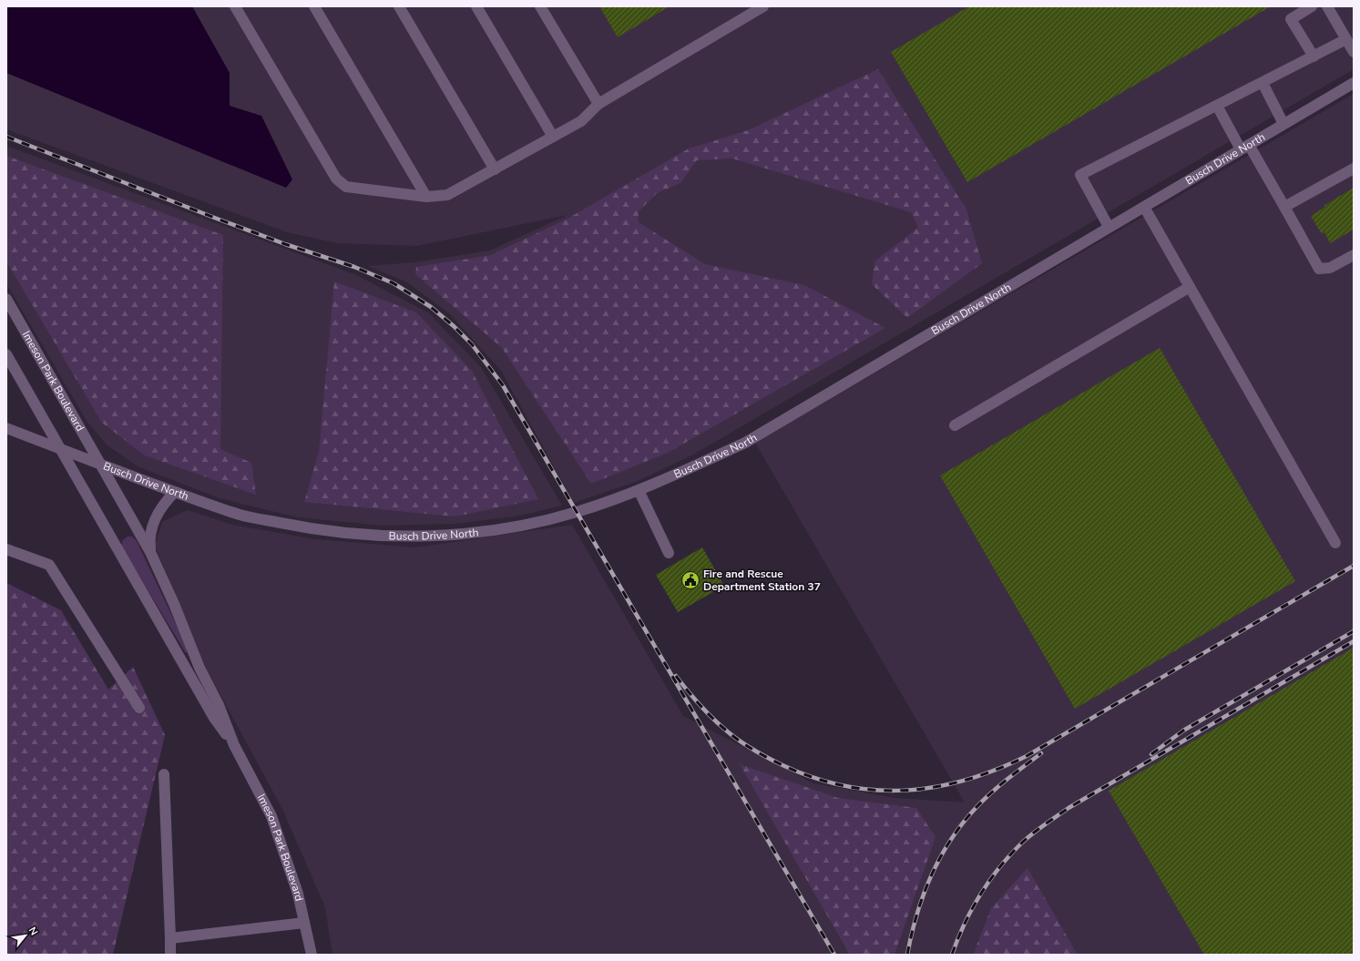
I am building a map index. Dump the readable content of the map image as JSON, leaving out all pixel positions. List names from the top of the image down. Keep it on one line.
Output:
{"streets":{"street":["Busch Drive North","Imeson Park Boulevard"]},"crossings":[["Busch Drive North","Imeson Park Boulevard"]],"places":{"public building":["Fire and Rescue Department Station 37"]},"north":"top right"}
